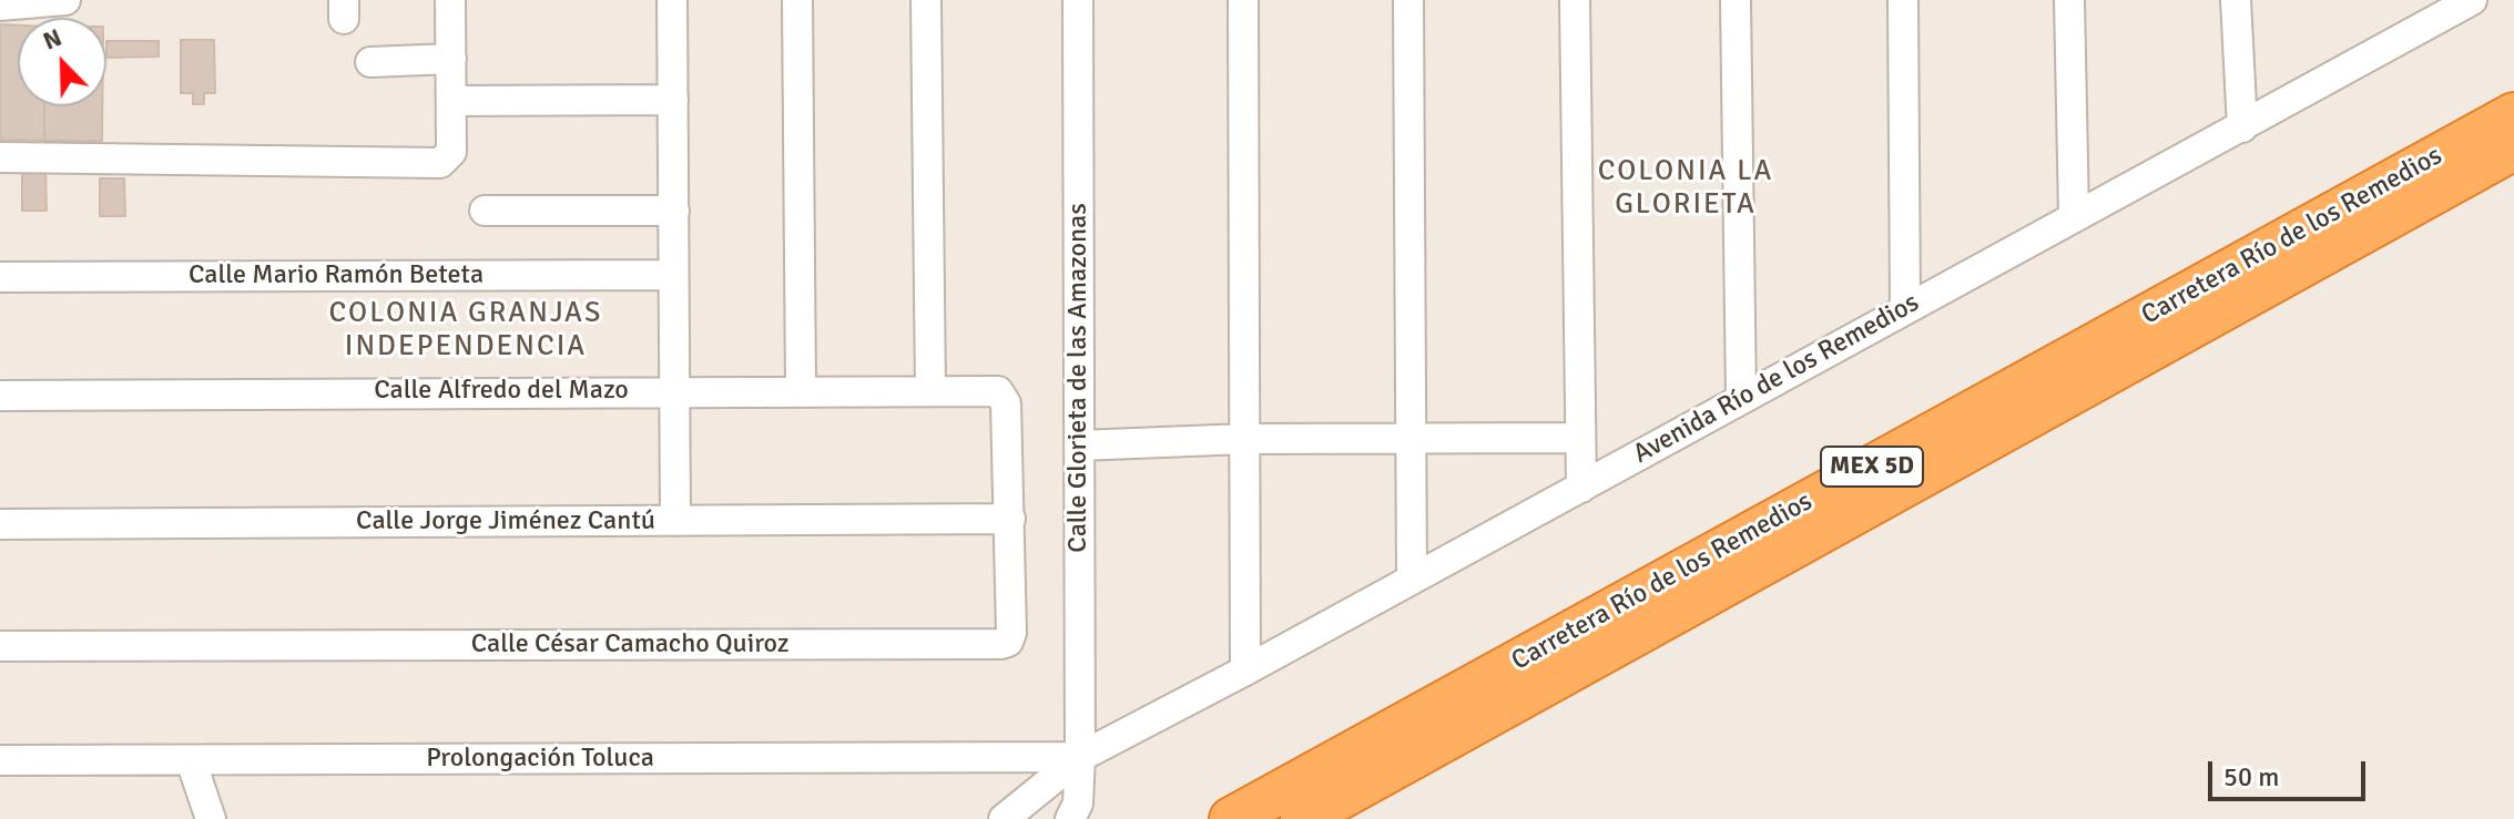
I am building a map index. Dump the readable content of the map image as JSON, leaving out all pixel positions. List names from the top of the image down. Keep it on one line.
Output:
{"streets":{"highway":["Carretera Río de los Remedios","MEX 5D"],"street":["Calle Mario Ramón Beteta","Calle Glorieta de las Amazonas","Avenida Río de los Remedios","Calle Alfredo del Mazo","Calle Jorge Jiménez Cantú","Calle César Camacho Quiroz","Prolongación Toluca"]},"crossings":[["Calle Glorieta de las Amazonas","Avenida Río de los Remedios"],["Calle Glorieta de las Amazonas","Prolongación Toluca"],["Avenida Río de los Remedios","Prolongación Toluca"],["Calle Alfredo del Mazo","Calle César Camacho Quiroz"],["Calle Jorge Jiménez Cantú","Calle César Camacho Quiroz"]],"districts":["COLONIA LA GLORIETA","COLONIA GRANJAS INDEPENDENCIA"],"scale_bar":"50 m","north":"top left"}
